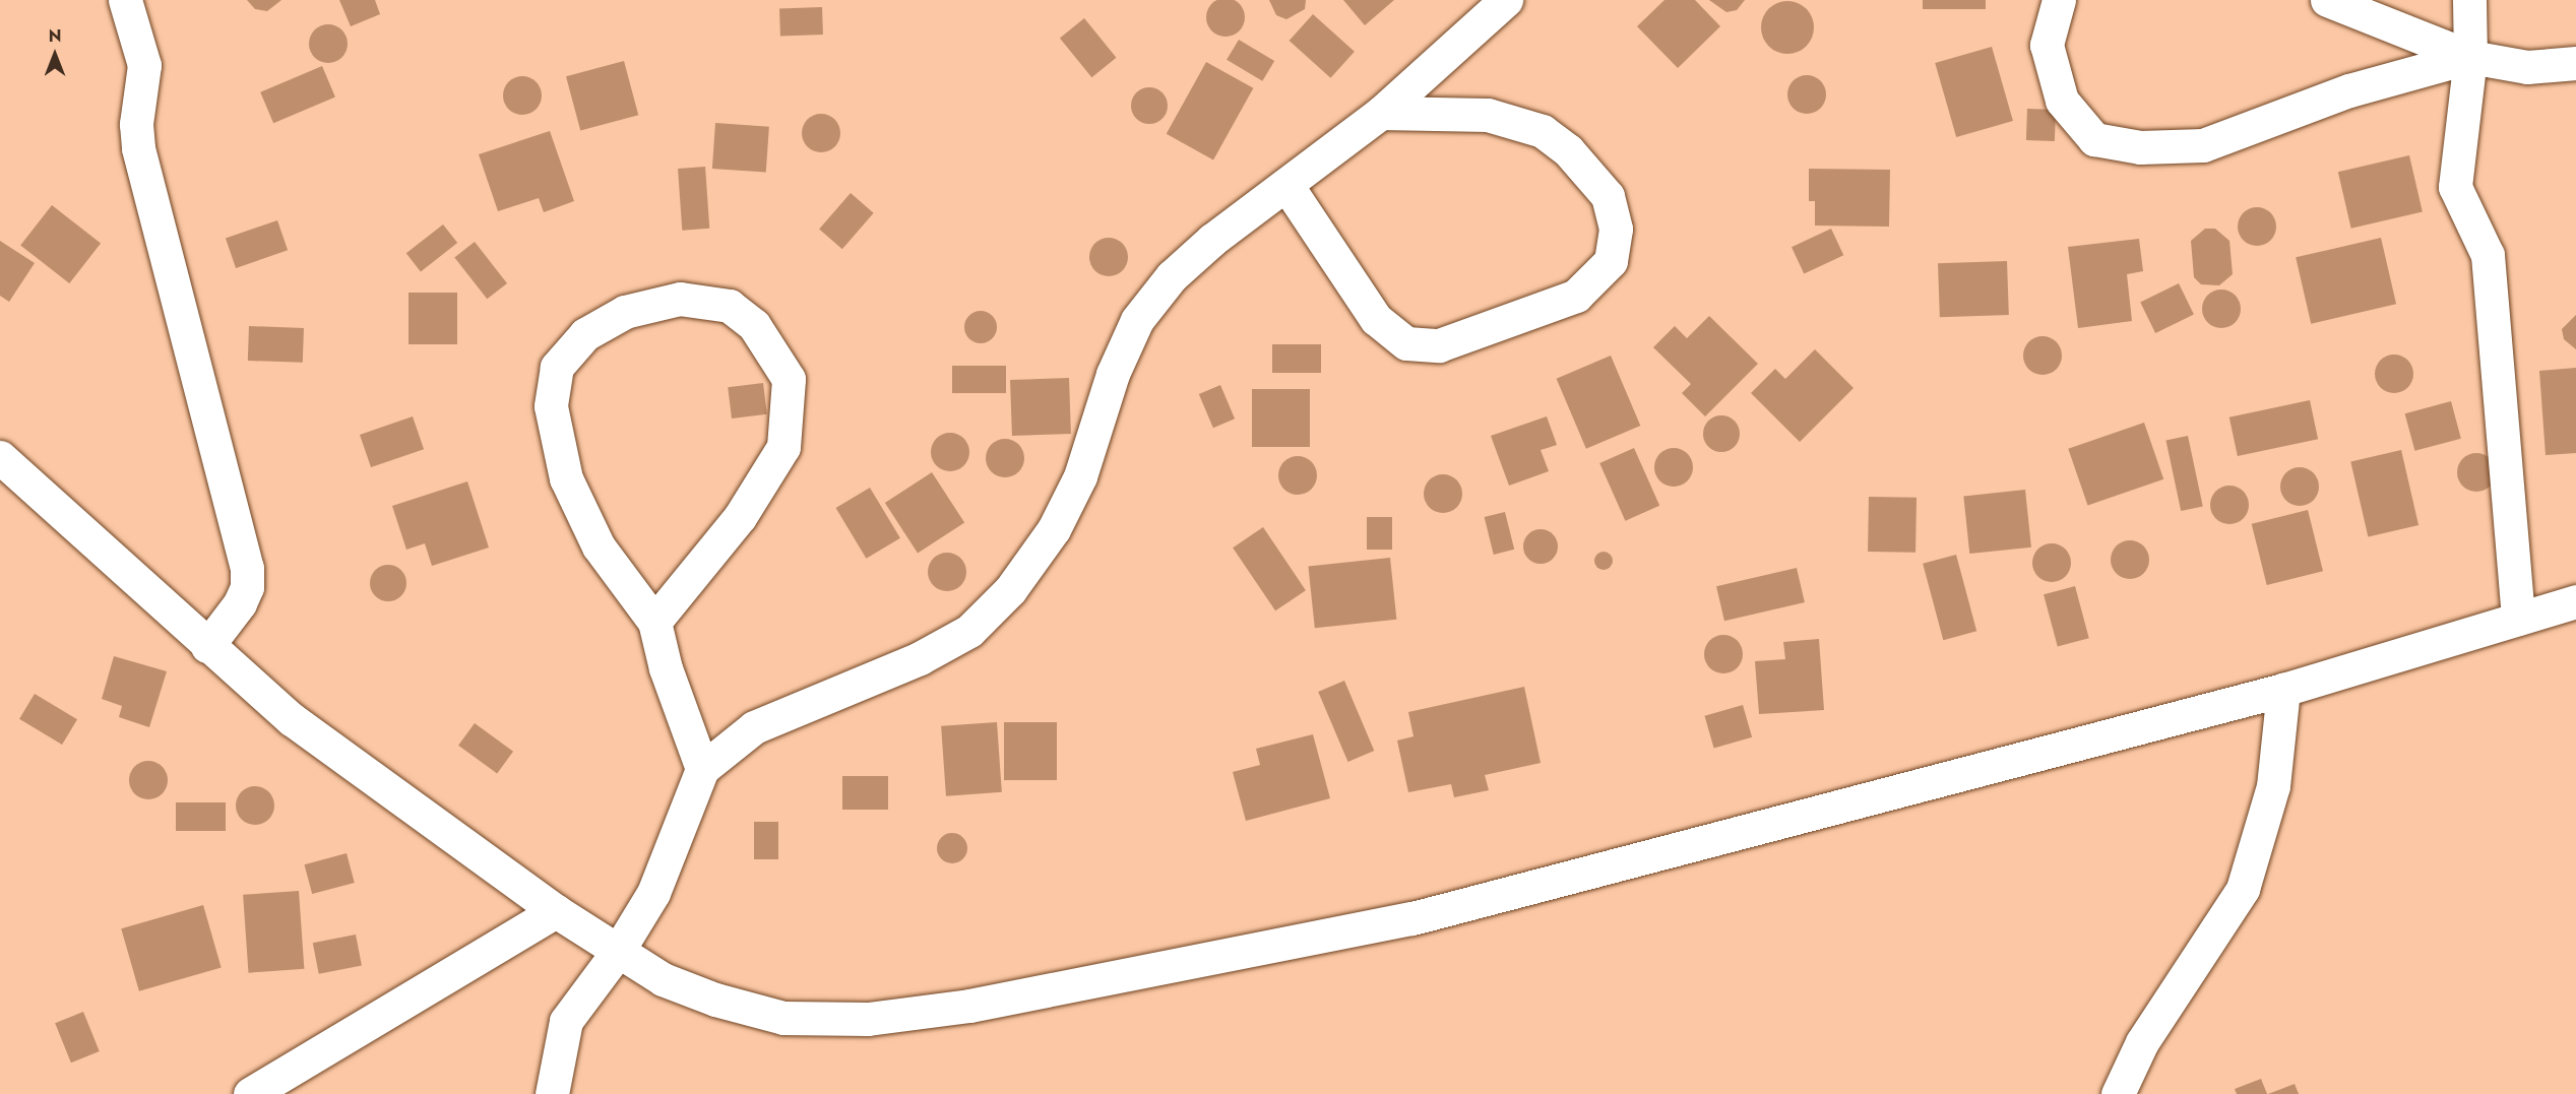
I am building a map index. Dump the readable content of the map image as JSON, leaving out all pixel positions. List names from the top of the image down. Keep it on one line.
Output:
{"north":"top"}
